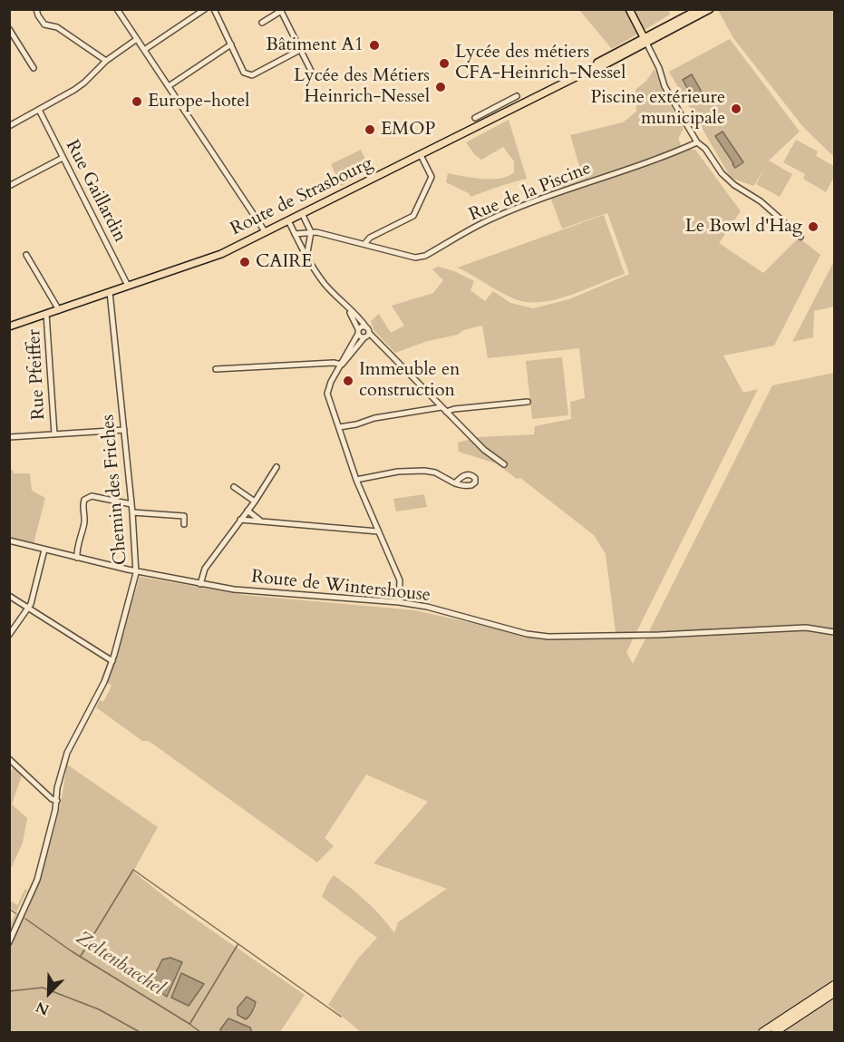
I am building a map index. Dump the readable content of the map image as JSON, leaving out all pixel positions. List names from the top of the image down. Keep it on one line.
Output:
{"streets":{"main road":["Route de Strasbourg"],"street":["Rue Gaillardin","Rue de la Piscine","Rue Pfeiffer","Chemin des Friches","Route de Wintershouse"]},"crossings":[["Rue Gaillardin","Route de Strasbourg"],["Route de Strasbourg","Rue Pfeiffer"],["Route de Strasbourg","Chemin des Friches"],["Chemin des Friches","Route de Wintershouse"]],"water":["Zeltenbaechel"],"places":["Bâtiment A1","Lycée des métiers CFA-Heinrich-Nessel","Lycée des Métiers Heinrich-Nessel","Europe-hotel","Piscine extérieure municipale","EMOP","Le Bowl d'Hag","CAIRE","Immeuble en construction"],"north":"bottom left"}
